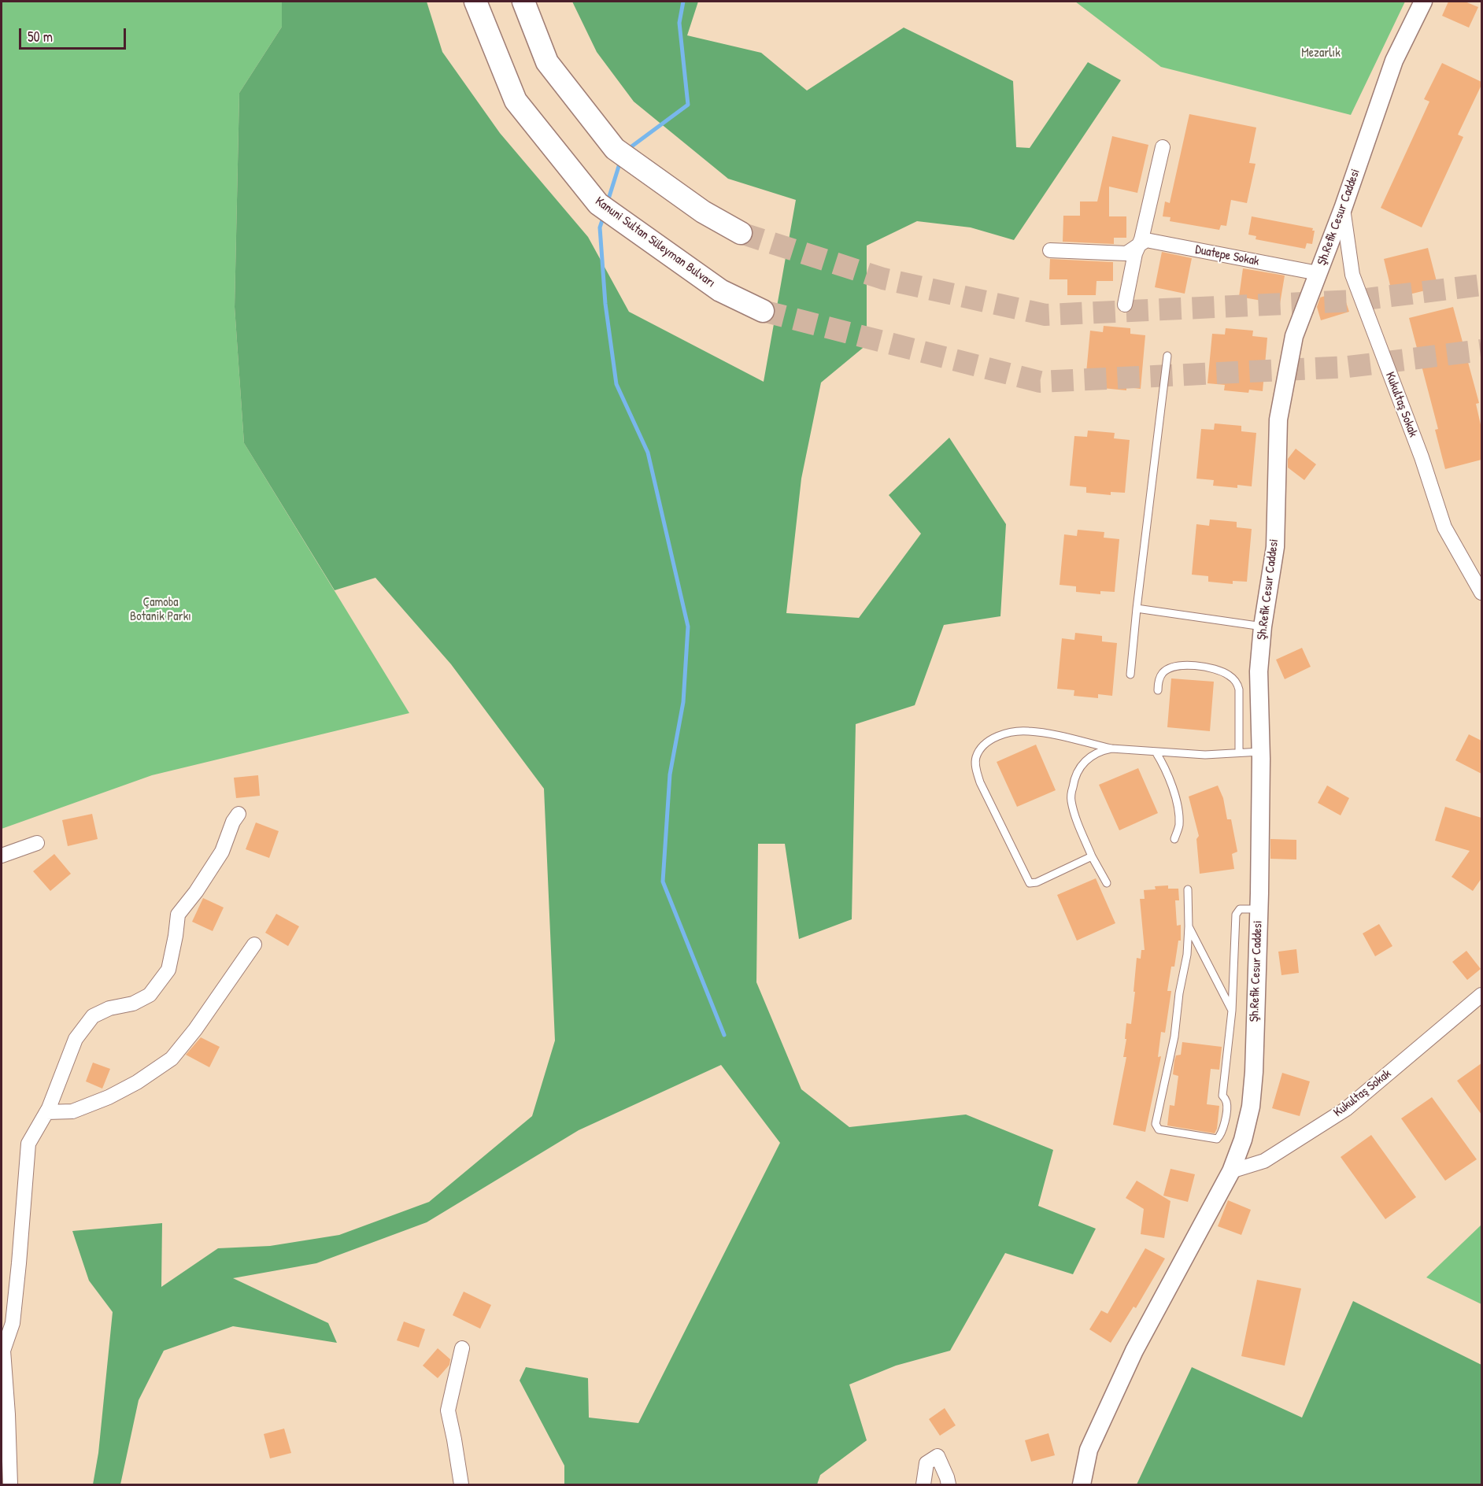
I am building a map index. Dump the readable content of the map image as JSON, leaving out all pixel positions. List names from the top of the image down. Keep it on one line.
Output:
{"streets":{"main road":["Kanuni Sultan Süleyman Bulvarı"],"street":["Şh.Refik Cesur Caddesi","Duatepe Sokak","Kukultaş Sokak"]},"crossings":[["Şh.Refik Cesur Caddesi","Duatepe Sokak"],["Şh.Refik Cesur Caddesi","Kukultaş Sokak"]],"parks":["Mezarlık","Çamoba Botanik Parkı"],"scale_bar":"50 m"}
